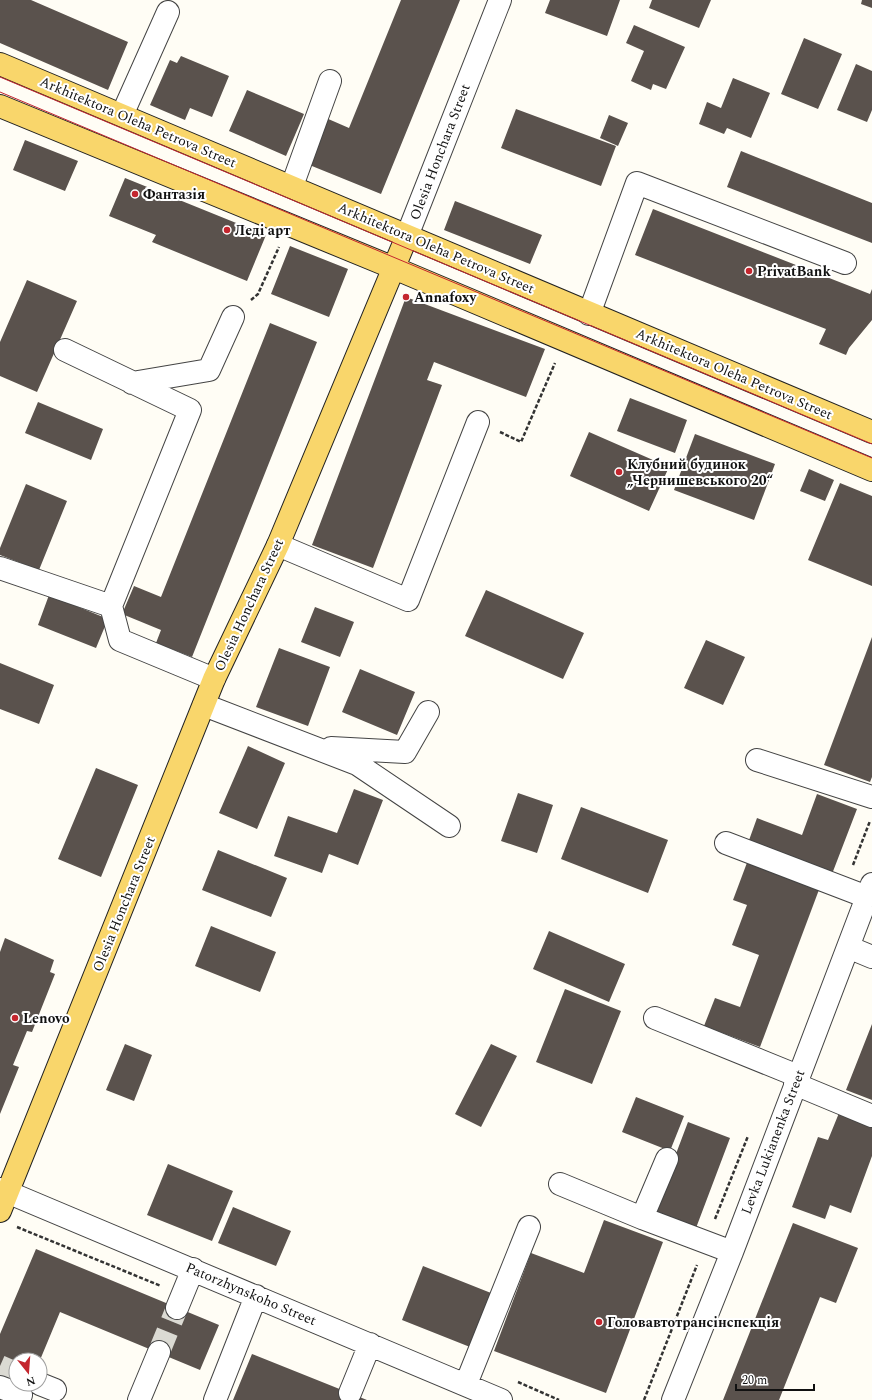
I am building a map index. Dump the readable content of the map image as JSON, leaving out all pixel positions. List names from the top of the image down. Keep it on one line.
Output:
{"streets":{"main road":["Arkhitektora Oleha Petrova Street","Olesia Honchara Street"],"street":["Levka Lukianenka Street","Patorzhynskoho Street"]},"crossings":[["Arkhitektora Oleha Petrova Street","Olesia Honchara Street"],["Olesia Honchara Street","Patorzhynskoho Street"]],"places":["Фантазія","Леді арт","PrivatBank","Annafoxy","Клубний будинок „Чернишевського 20“","Lenovo","Головавтотрансінспекція"],"scale_bar":"20 m","north":"bottom"}
